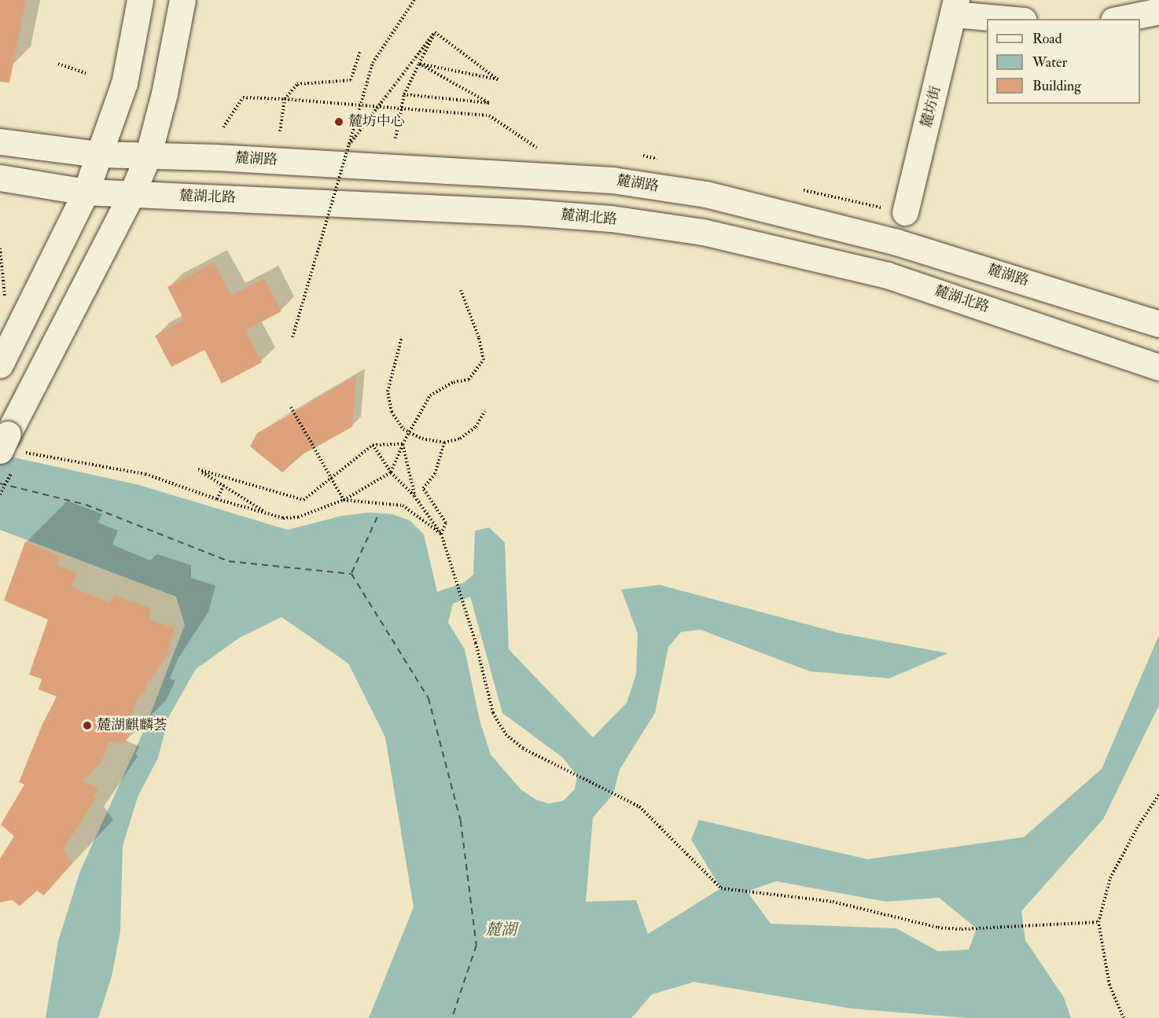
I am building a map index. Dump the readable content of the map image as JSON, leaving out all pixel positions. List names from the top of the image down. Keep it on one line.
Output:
{"streets":{"street":["麓坊街","麓湖路","麓湖北路"]},"water":["麓湖"],"places":["麓坊中心","麓湖麒麟荟"],"legend":["Road","Water","Building"]}
